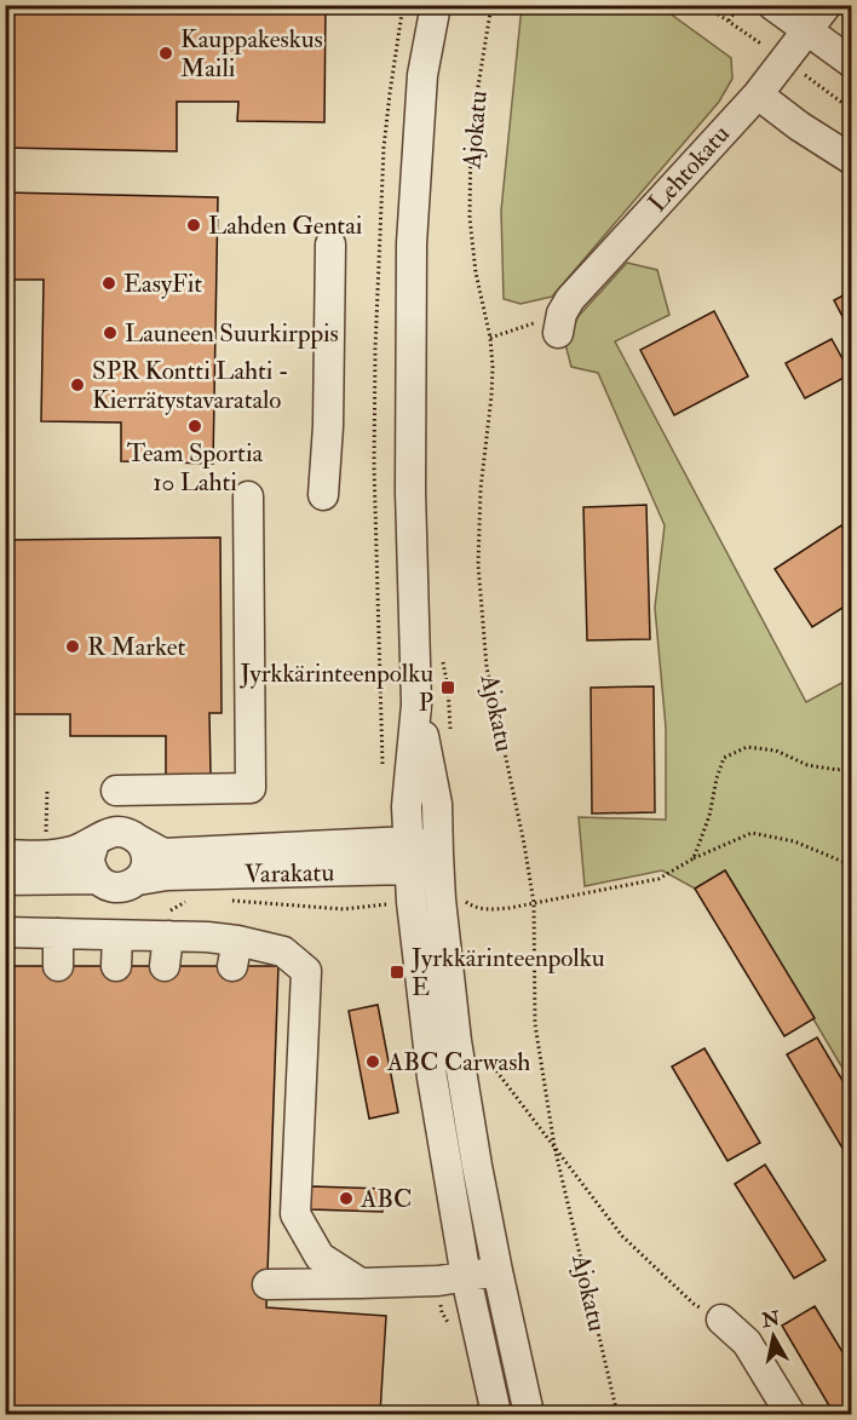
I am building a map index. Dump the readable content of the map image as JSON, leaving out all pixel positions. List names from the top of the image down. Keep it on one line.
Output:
{"streets":{"street":["Lehtokatu","Varakatu"],"path":["Ajokatu"]},"places":{"other":["Kauppakeskus Maili","Lahden Gentai","EasyFit","Launeen Suurkirppis","SPR Kontti Lahti - Kierrätystavaratalo","Team Sportia 10 Lahti","R Market","ABC Carwash","ABC"],"transit":["Jyrkkärinteenpolku P","Jyrkkärinteenpolku E"]},"north":"top"}
